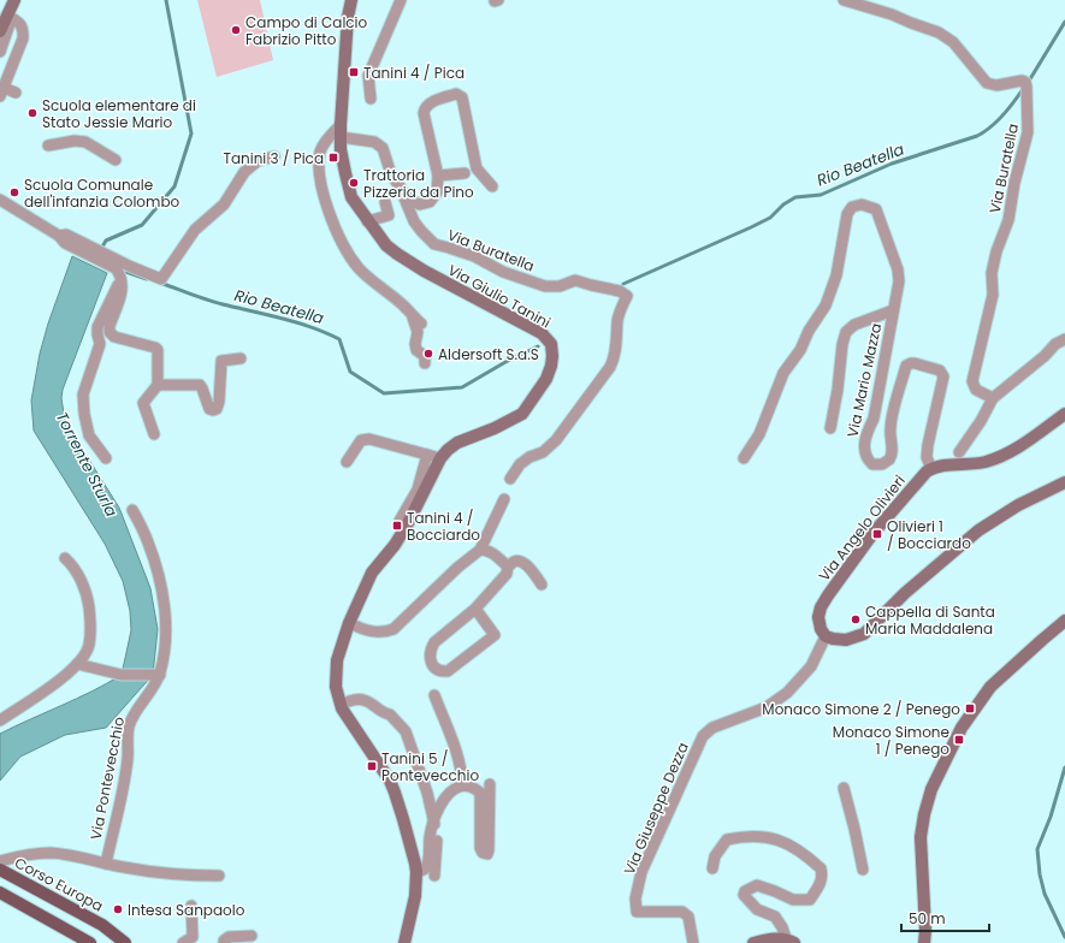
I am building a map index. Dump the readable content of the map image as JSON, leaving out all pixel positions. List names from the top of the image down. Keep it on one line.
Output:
{"streets":{"main road":["Via Giulio Tanini","Via Angelo Olivieri","Corso Europa"],"street":["Via Buratella","Via Mario Mazza","Via Pontevecchio","Via Giuseppe Dezza"]},"crossings":[["Via Buratella","Via Giulio Tanini"],["Via Mario Mazza","Via Angelo Olivieri"],["Via Angelo Olivieri","Via Giuseppe Dezza"]],"water":["Rio Beatella","Torrente Sturla"],"places":{"other":["Campo di Calcio Fabrizio Pitto","Scuola elementare di Stato Jessie Mario","Trattoria Pizzeria da Pino","Scuola Comunale dell'infanzia Colombo","Aldersoft S.a.S","Cappella di Santa Maria Maddalena","Intesa Sanpaolo"],"transit":["Tanini 4 / Pica","Tanini 3 / Pica","Tanini 4 / Bocciardo","Olivieri 1 / Bocciardo","Monaco Simone 2 / Penego","Monaco Simone 1 / Penego","Tanini 5 / Pontevecchio"]},"scale_bar":"50 m"}
